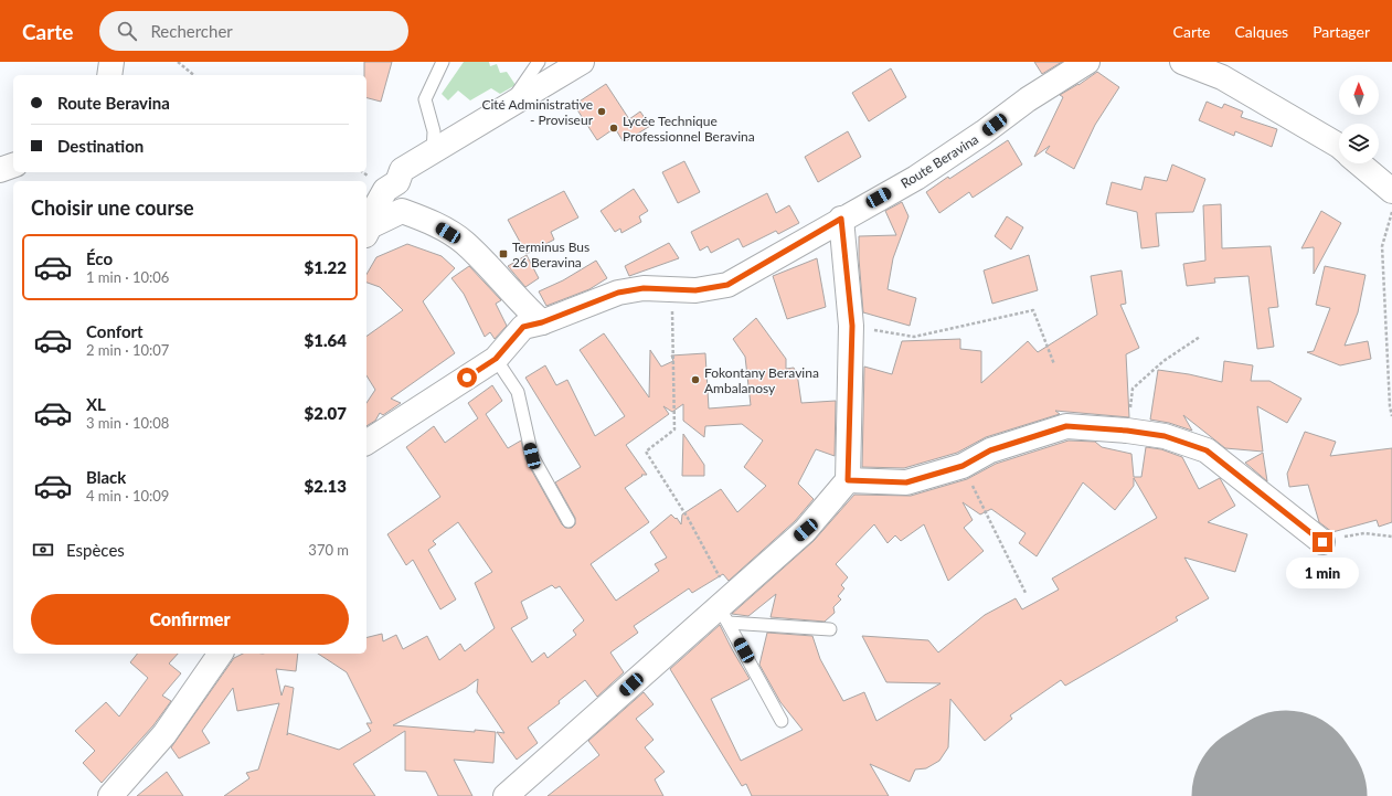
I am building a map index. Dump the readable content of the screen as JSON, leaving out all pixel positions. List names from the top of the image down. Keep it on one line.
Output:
{"streets":{"street":["Route Beravina"]},"places":{"other":["Cité Administrative - Proviseur","Lycée Technique Professionnel Beravina","Fokontany Beravina Ambalanosy"],"transit":["Terminus Bus 26 Beravina"]},"north":"top","page":{"header":"Carte","search":"Rechercher","nav":["Carte","Calques","Partager"],"banner":["Route Beravina","Destination"],"heading":"Choisir une course","list":[{"name":"Éco","note":"1 min · 10:06","value":"$1.22"},{"name":"Confort","note":"2 min · 10:07","value":"$1.64"},{"name":"XL","note":"3 min · 10:08","value":"$2.07"},{"name":"Black","note":"4 min · 10:09","value":"$2.13"}],"pay":["Espèces","370 m"],"bubble":"1 min","buttons":"Confirmer"}}
